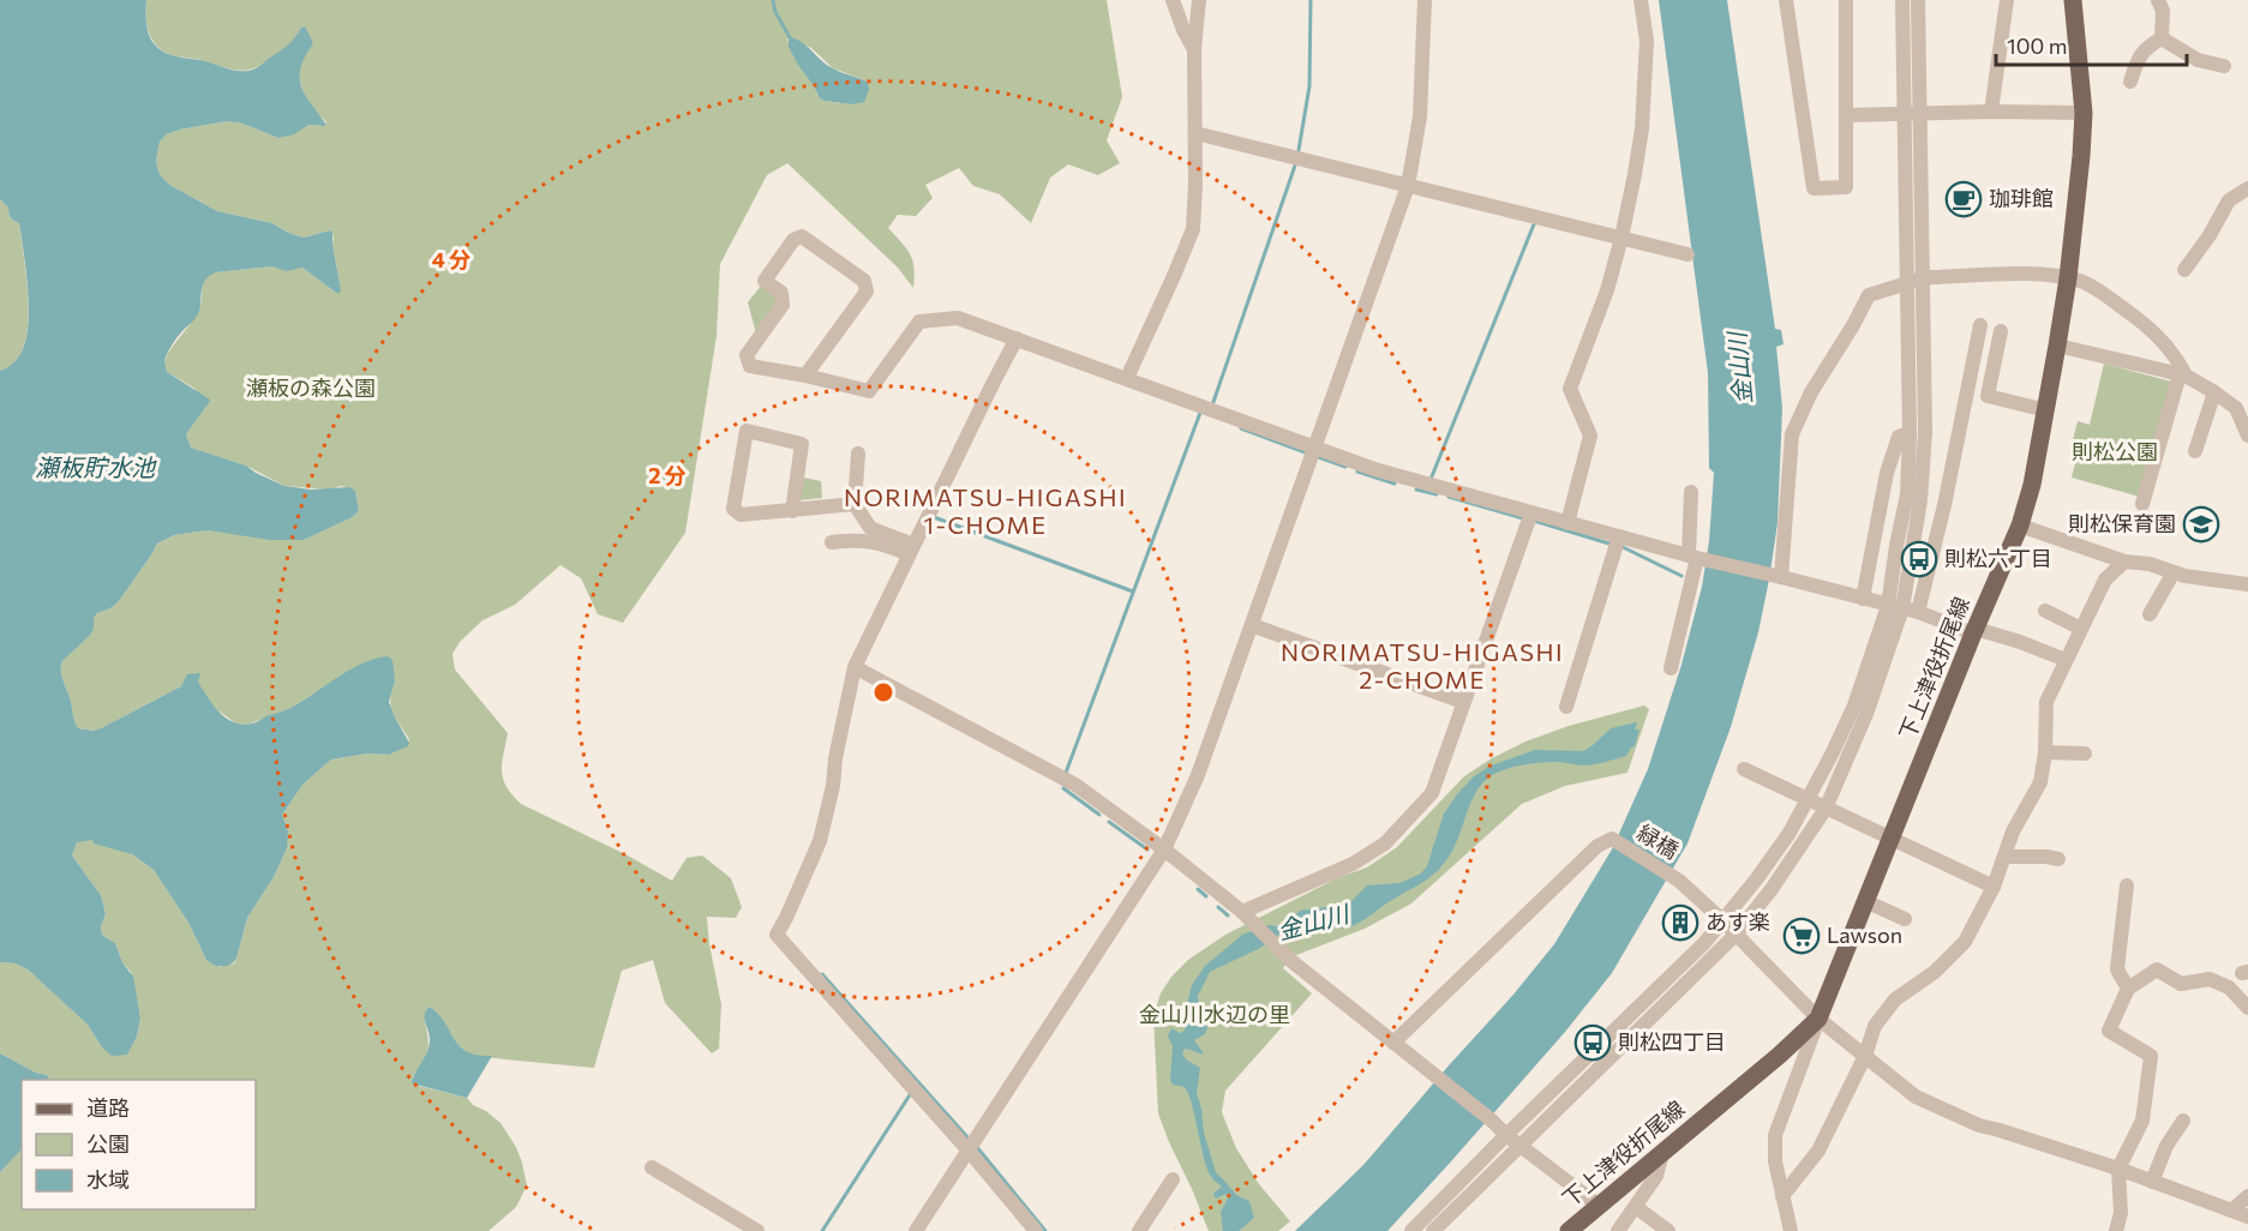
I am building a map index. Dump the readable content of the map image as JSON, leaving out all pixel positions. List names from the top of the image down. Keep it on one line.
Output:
{"streets":{"main road":["下上津役折尾線"],"street":["緑橋"]},"crossings":[["下上津役折尾線","緑橋"]],"districts":["NORIMATSU-HIGASHI 1-CHOME","NORIMATSU-HIGASHI 2-CHOME"],"water":["金山川","瀬板貯水池"],"parks":["瀬板の森公園","則松公園","金山川水辺の里"],"places":{"cafe":["珈琲館"],"school or university":["則松保育園"],"bus stop":["則松六丁目","則松四丁目"],"building":["あす楽"],"supermarket":["Lawson"]},"legend":["道路","公園","水域"],"scale_bar":"100 m","rings":["4 分","2 分"]}
